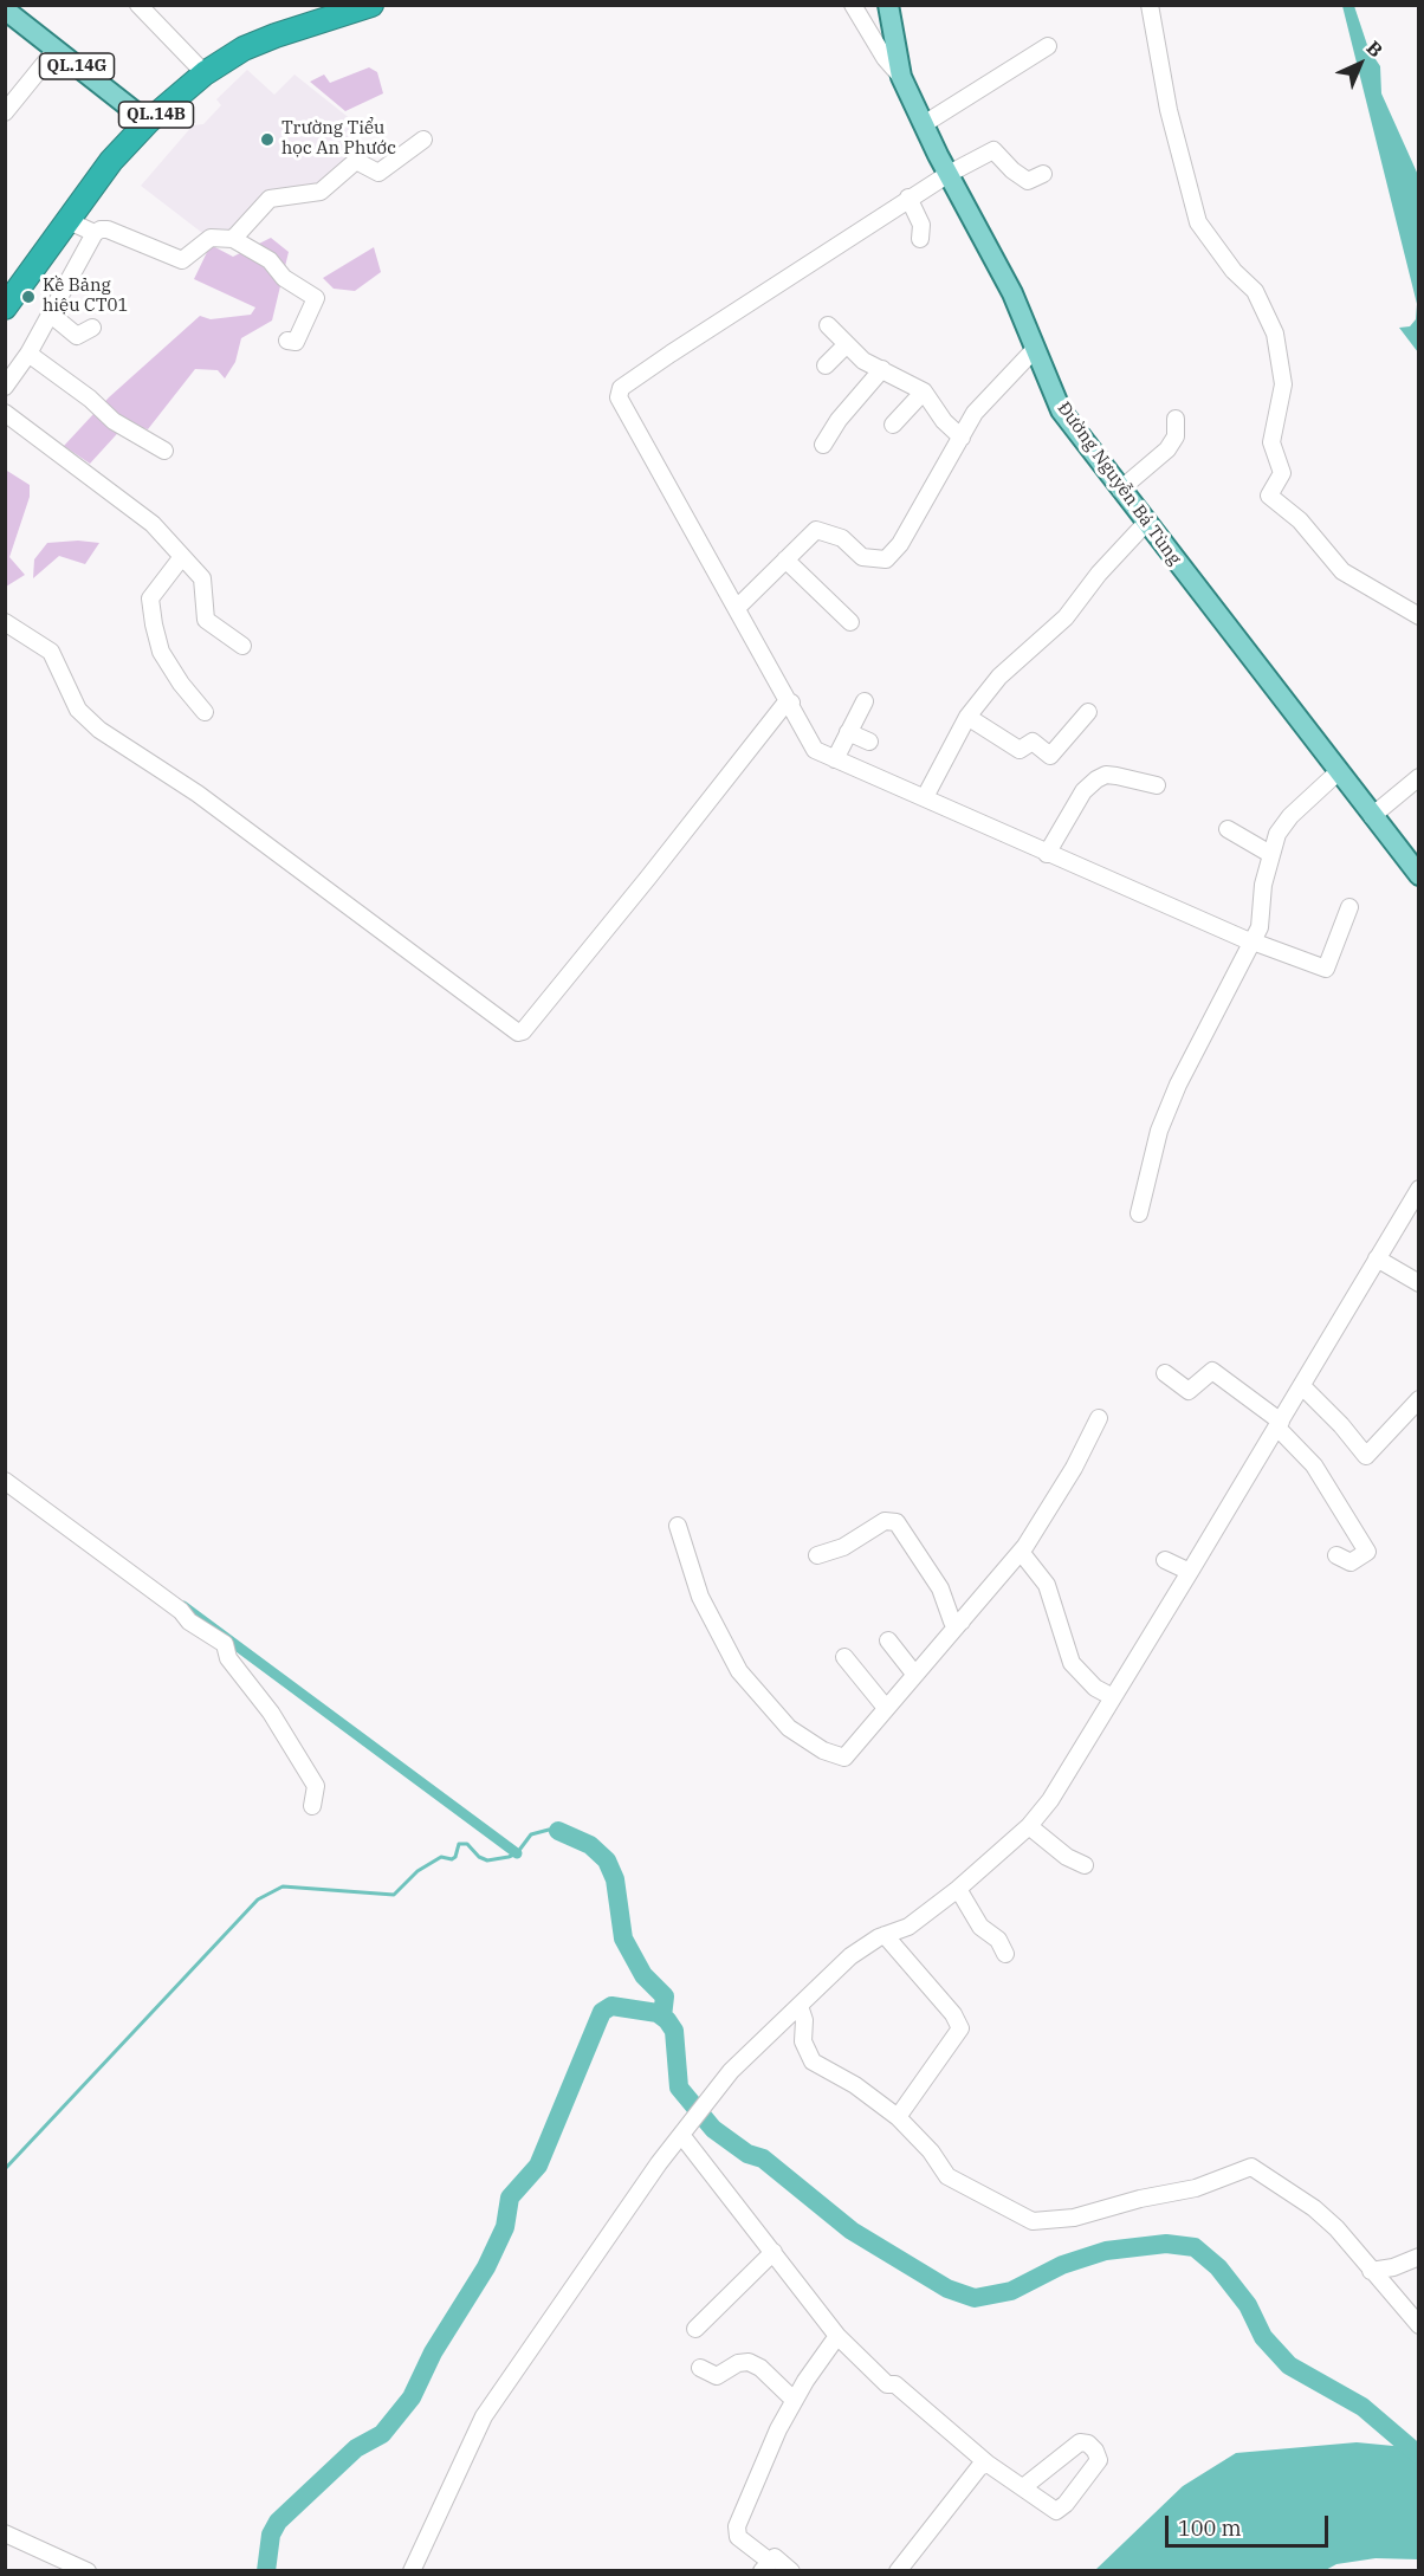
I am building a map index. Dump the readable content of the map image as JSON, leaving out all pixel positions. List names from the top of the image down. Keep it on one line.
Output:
{"streets":{"highway":["QL.14B"],"main road":["QL.14G","Đường Nguyễn Bá Tùng"]},"crossings":[["QL.14G","QL.14B"]],"places":["Trường Tiểu học An Phước","Kề Bảng hiệu CT01"],"scale_bar":"100 m","north":"top right"}
